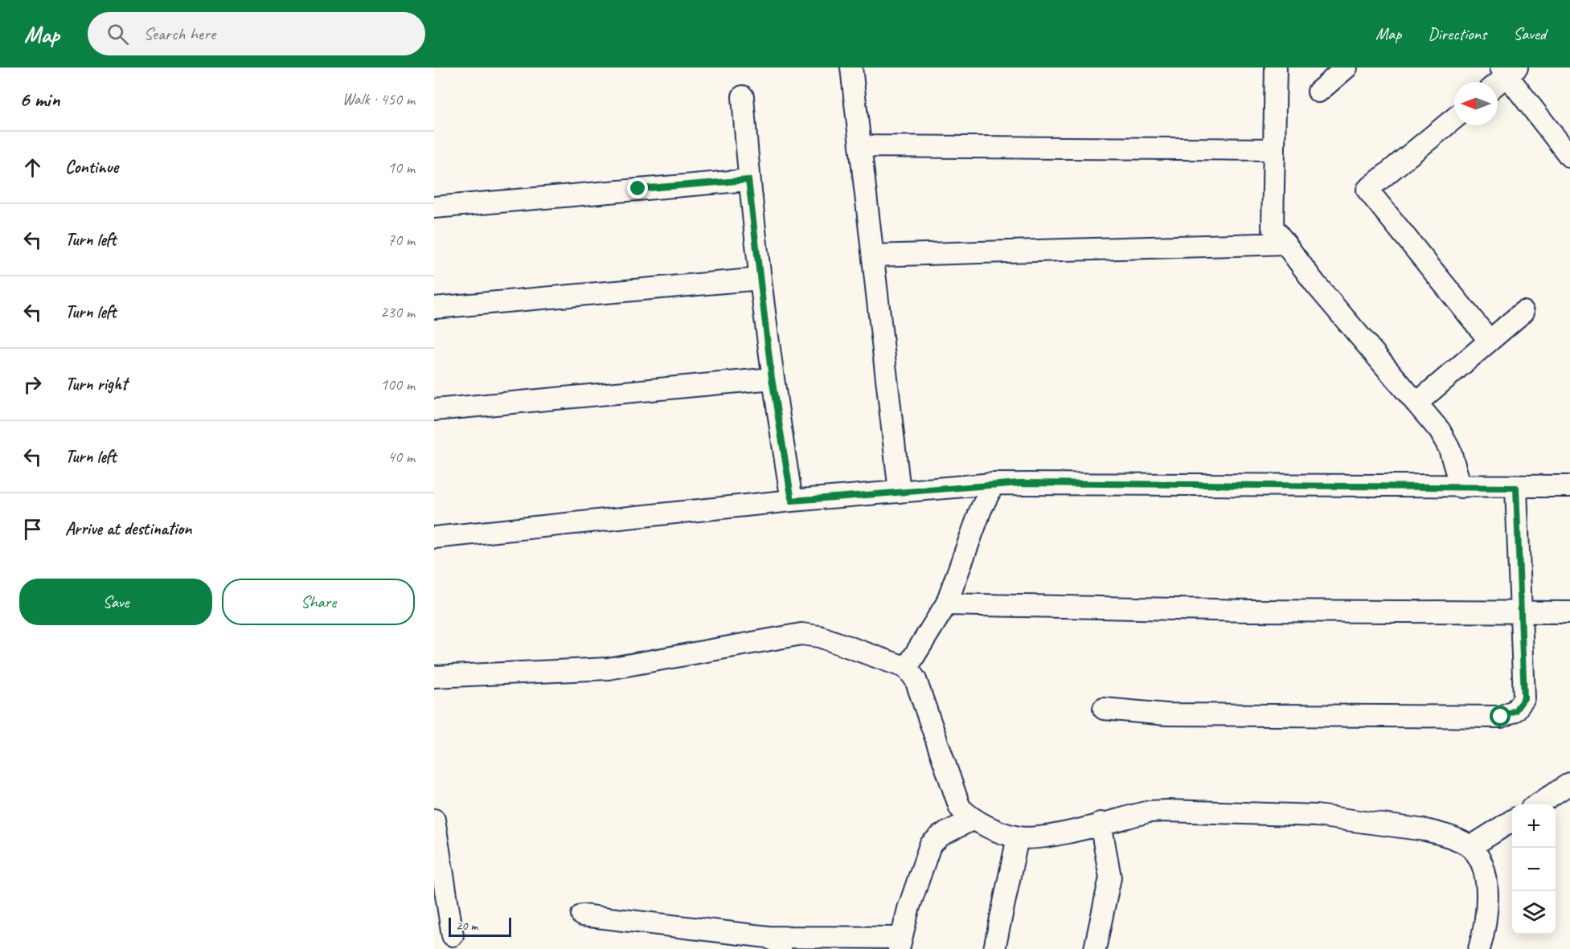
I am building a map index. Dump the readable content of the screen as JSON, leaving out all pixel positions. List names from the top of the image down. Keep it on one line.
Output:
{"scale_bar":"20 m","north":"left","page":{"header":"Map","search":"Search here","nav":["Map","Directions","Saved"],"heading":["6 min","Walk · 450 m"],"list":[["Continue","10 m"],["Turn left","70 m"],["Turn left","230 m"],["Turn right","100 m"],["Turn left","40 m"],"Arrive at destination"],"buttons":["Save","Share"],"map_buttons":["+","−"],"scale":"20 m"}}
